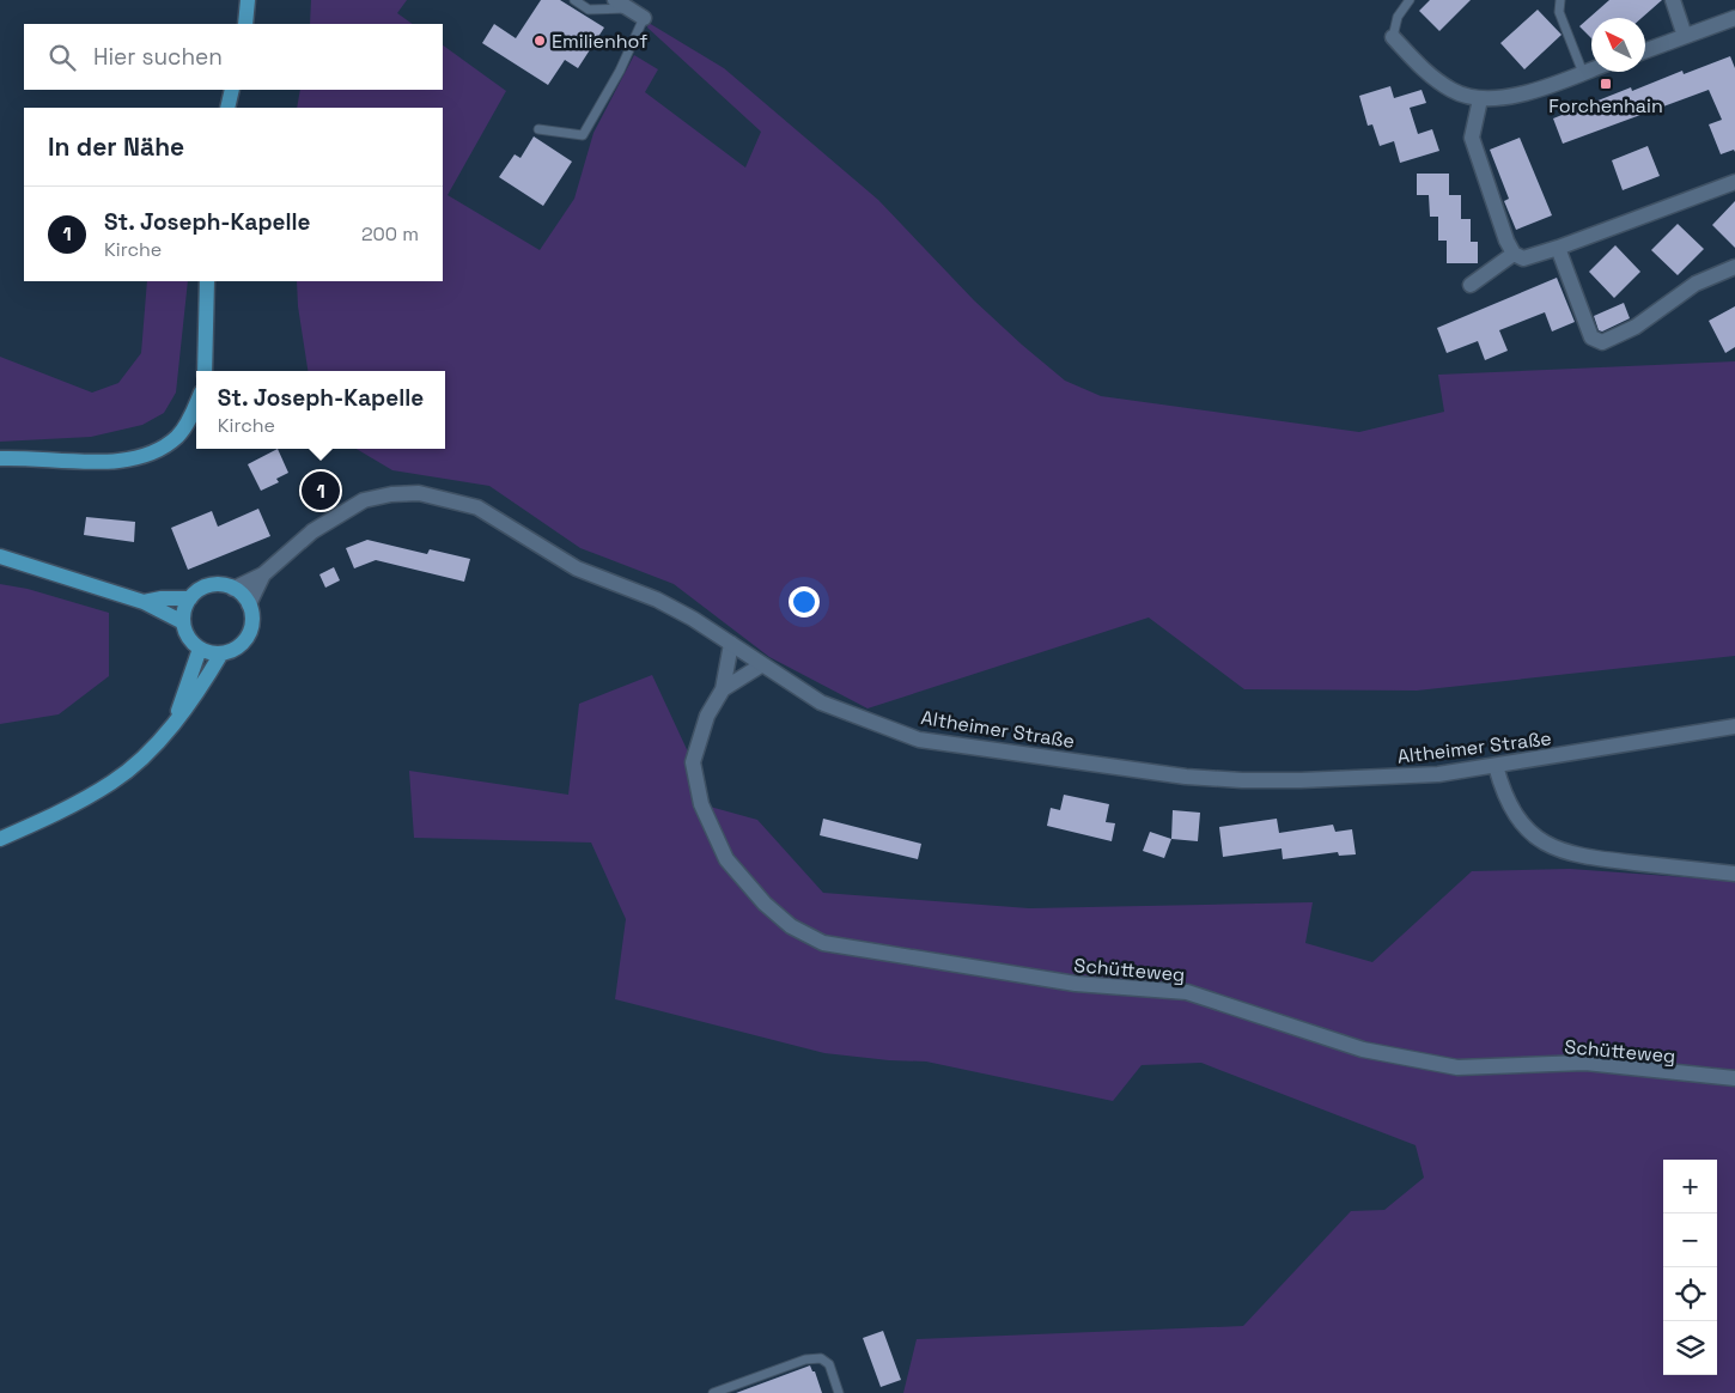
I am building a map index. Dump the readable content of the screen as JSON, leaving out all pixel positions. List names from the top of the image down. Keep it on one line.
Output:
{"streets":{"street":["Altheimer Straße","Schütteweg"]},"crossings":[["Altheimer Straße","Schütteweg"]],"places":{"other":["Emilienhof"],"transit":["Forchenhain"]},"north":"top left","page":{"search":"Hier suchen","heading":"In der Nähe","list":[{"mark":"1","name":"St. Joseph-Kapelle","note":"Kirche","value":"200 m"}],"popup":["St. Joseph-Kapelle","Kirche"],"pins":"1","map_buttons":["+","−"]}}
